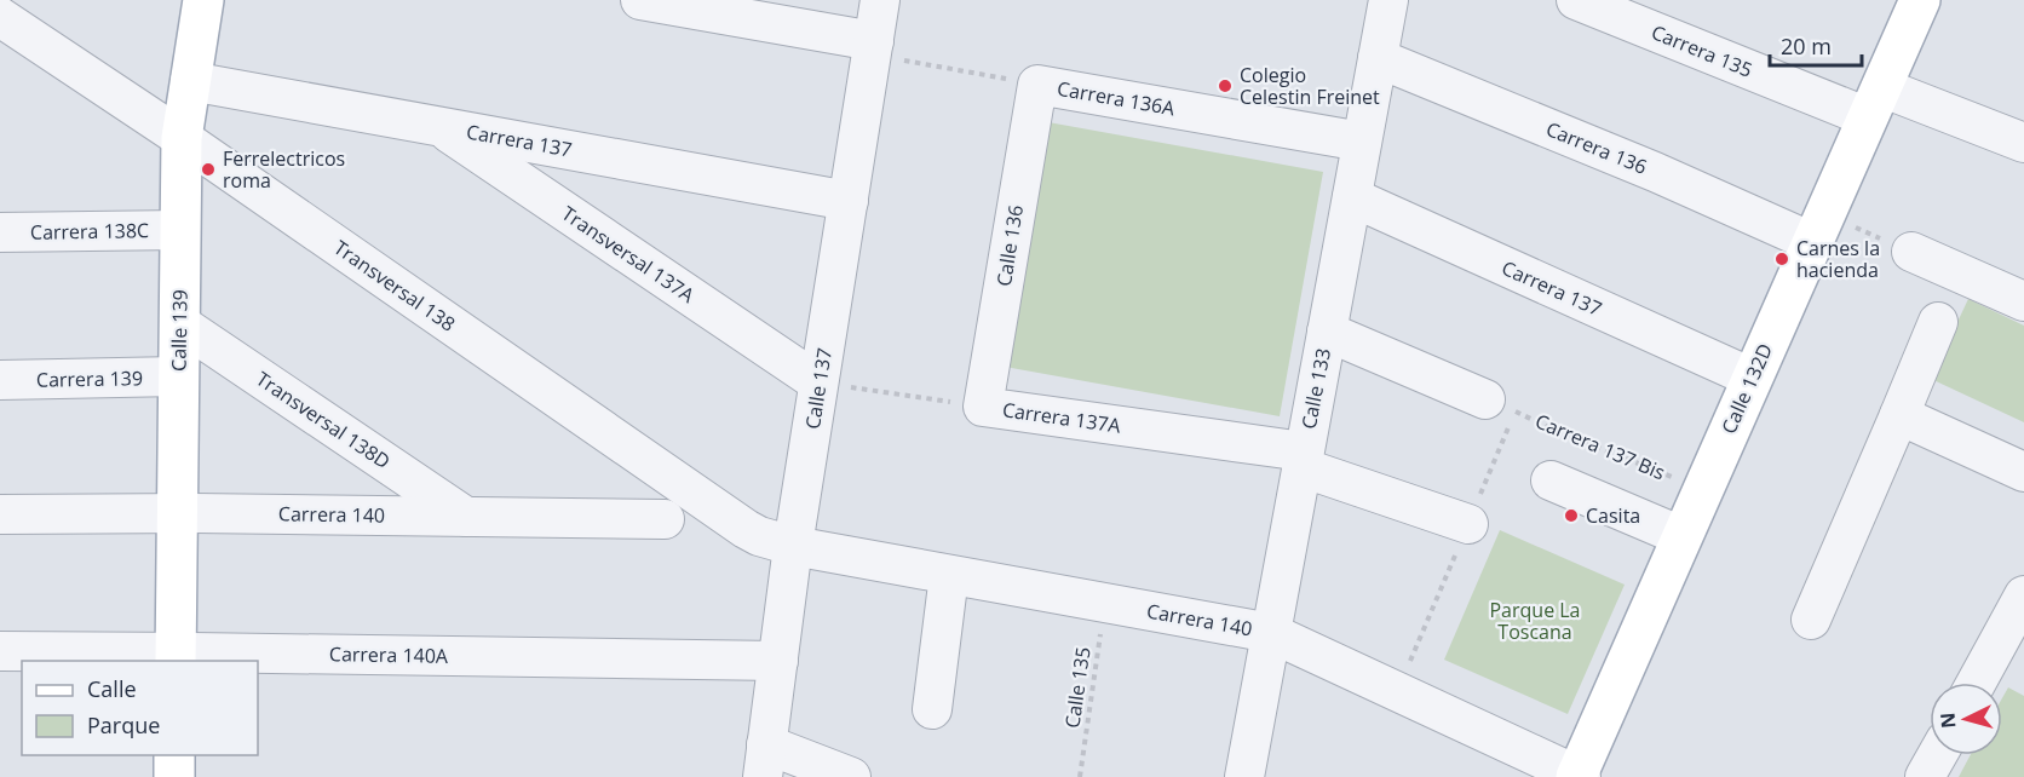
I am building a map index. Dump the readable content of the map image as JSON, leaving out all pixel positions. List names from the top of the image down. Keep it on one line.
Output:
{"streets":{"main road":["Calle 139","Calle 132D"],"street":["Carrera 135","Carrera 136A","Carrera 137","Carrera 136","Carrera 138C","Calle 136","Transversal 137A","Transversal 138","Carrera 139","Calle 137","Calle 133","Carrera 137A","Transversal 138D","Carrera 140","Carrera 140A"],"path":["Carrera 137 Bis","Calle 135"]},"crossings":[["Carrera 135","Calle 132D"],["Carrera 136A","Calle 136"],["Carrera 136A","Calle 137"],["Carrera 136A","Calle 133"],["Carrera 137","Transversal 137A"],["Carrera 137","Calle 139"],["Carrera 137","Calle 137"],["Carrera 137","Calle 133"],["Carrera 137","Calle 132D"],["Carrera 136","Calle 133"],["Carrera 136","Calle 132D"],["Carrera 138C","Calle 139"],["Calle 136","Carrera 137A"],["Transversal 137A","Calle 137"],["Transversal 137A","Carrera 137A"],["Transversal 138","Calle 139"],["Transversal 138","Calle 137"],["Transversal 138","Carrera 140"],["Calle 139","Carrera 139"],["Calle 139","Transversal 138D"],["Calle 139","Carrera 140"],["Calle 139","Carrera 140A"],["Calle 137","Carrera 137A"],["Calle 137","Carrera 140"],["Calle 137","Carrera 140A"],["Calle 133","Carrera 137A"],["Calle 133","Carrera 140"],["Calle 132D","Carrera 140"],["Transversal 138D","Carrera 140"],["Carrera 140","Calle 135"]],"parks":["Parque La Toscana"],"places":["Colegio Celestin Freinet","Ferrelectricos roma","Carnes la hacienda","Casita"],"legend":["Calle","Parque"],"scale_bar":"20 m","north":"left"}
